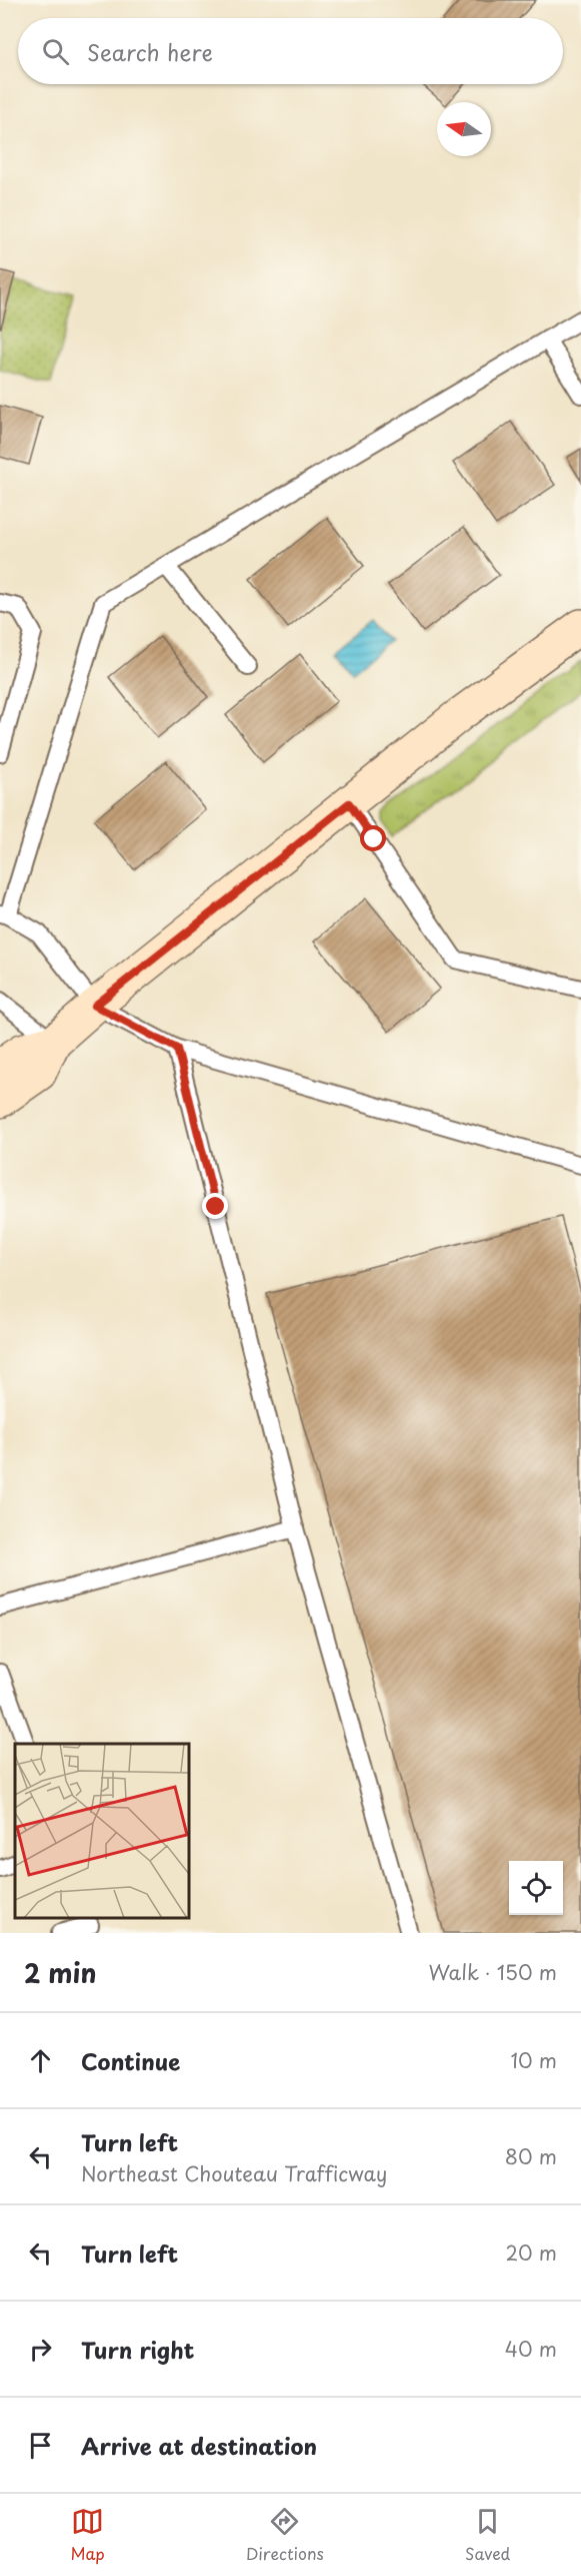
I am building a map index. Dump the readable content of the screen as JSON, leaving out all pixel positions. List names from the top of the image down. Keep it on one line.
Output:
{"north":"left","page":{"search":"Search here","heading":["2 min","Walk · 150 m"],"list":[["Continue","10 m"],["Turn left","Northeast Chouteau Trafficway","80 m"],["Turn left","20 m"],["Turn right","40 m"],"Arrive at destination"],"nav":["Map","Directions","Saved"]}}
